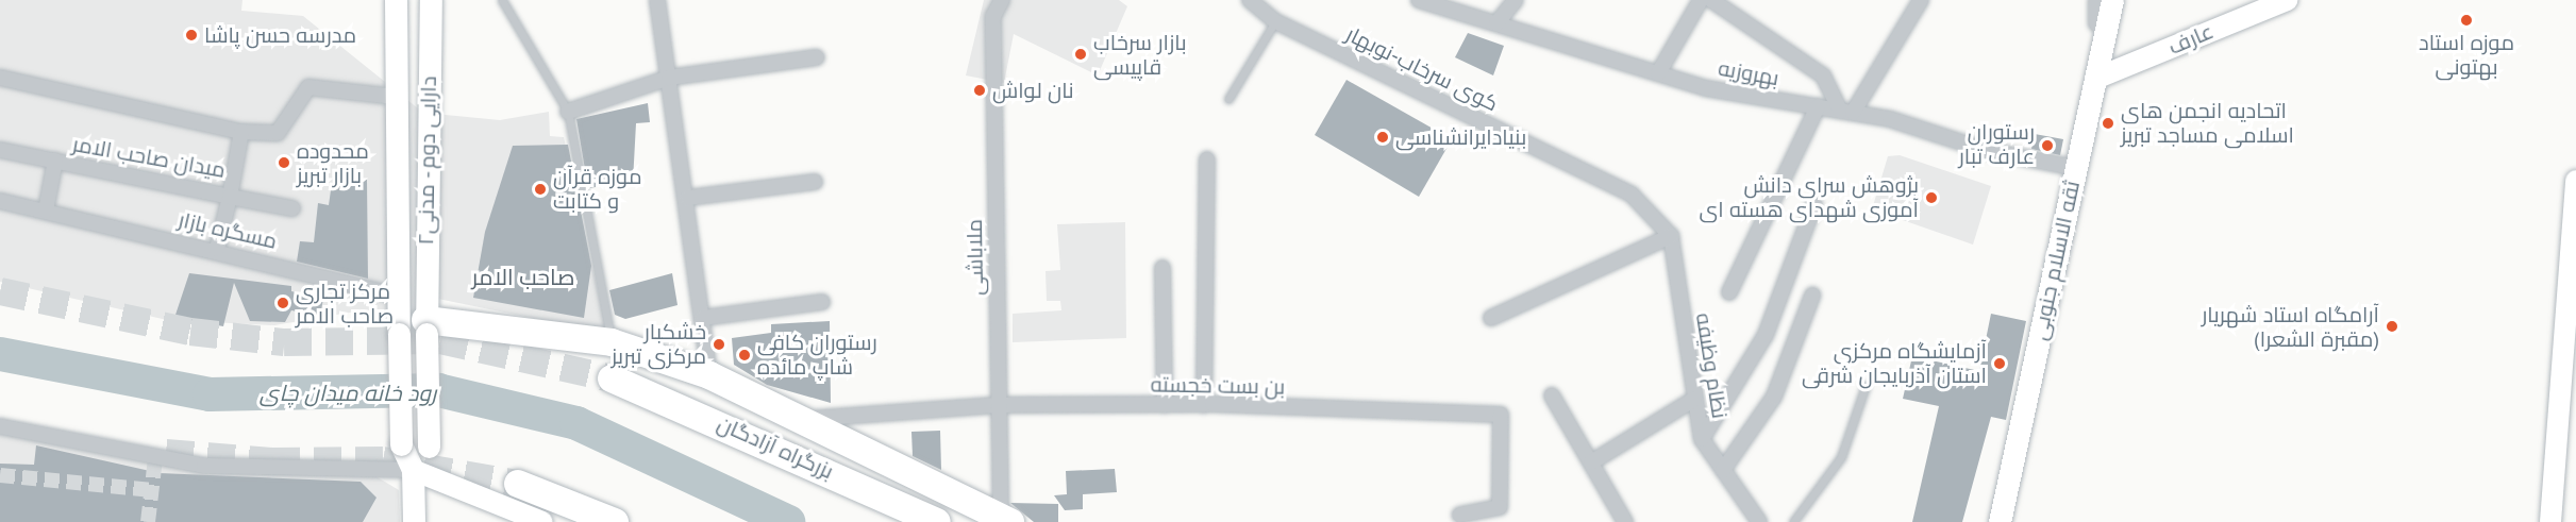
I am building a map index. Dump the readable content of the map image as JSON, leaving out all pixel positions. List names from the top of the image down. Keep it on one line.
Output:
{"streets":{"highway":["بزرگراه آزادگان"],"main road":["عارف","دارایی دوم - مدنی۲","ثقه الاسلام جنوبی"],"street":["کوی سرخاب-نوبهار","بهروزیه","میدان صاحب الامر","مسگره بازار","ملاباشی","نظام وظیفه","بن بست خجسته"]},"crossings":[["عارف","ثقه الاسلام جنوبی"],["کوی سرخاب-نوبهار","نظام وظیفه"],["بهروزیه","ثقه الاسلام جنوبی"],["میدان صاحب الامر","دارایی دوم - مدنی۲"],["دارایی دوم - مدنی۲","مسگره بازار"],["ملاباشی","بن بست خجسته"]],"districts":["صاحب الامر"],"water":["رود خانه میدان چای"],"places":["موزه استاد بهتونی","مدرسه حسن پاشا","بازار سرخاب قاپیسی","نان لواش","اتحادیه انجمن های اسلامی مساجد تبریز","بنیادایرانشناسی","رستوران عارف تبار","محدوده بازار تبریز","موزه قرآن و کتابت","پژوهش سرای دانش آموزی شهدای هسته ای","مرکز تجاری صاحب الامر","آرامگاه استاد شهریار (مقبرة الشعرا)","خشکبار مرکزی تبریز","رستوران کافی شاپ مائده","آزمایشگاه مرکزی استان آذربایجان شرقی"]}
